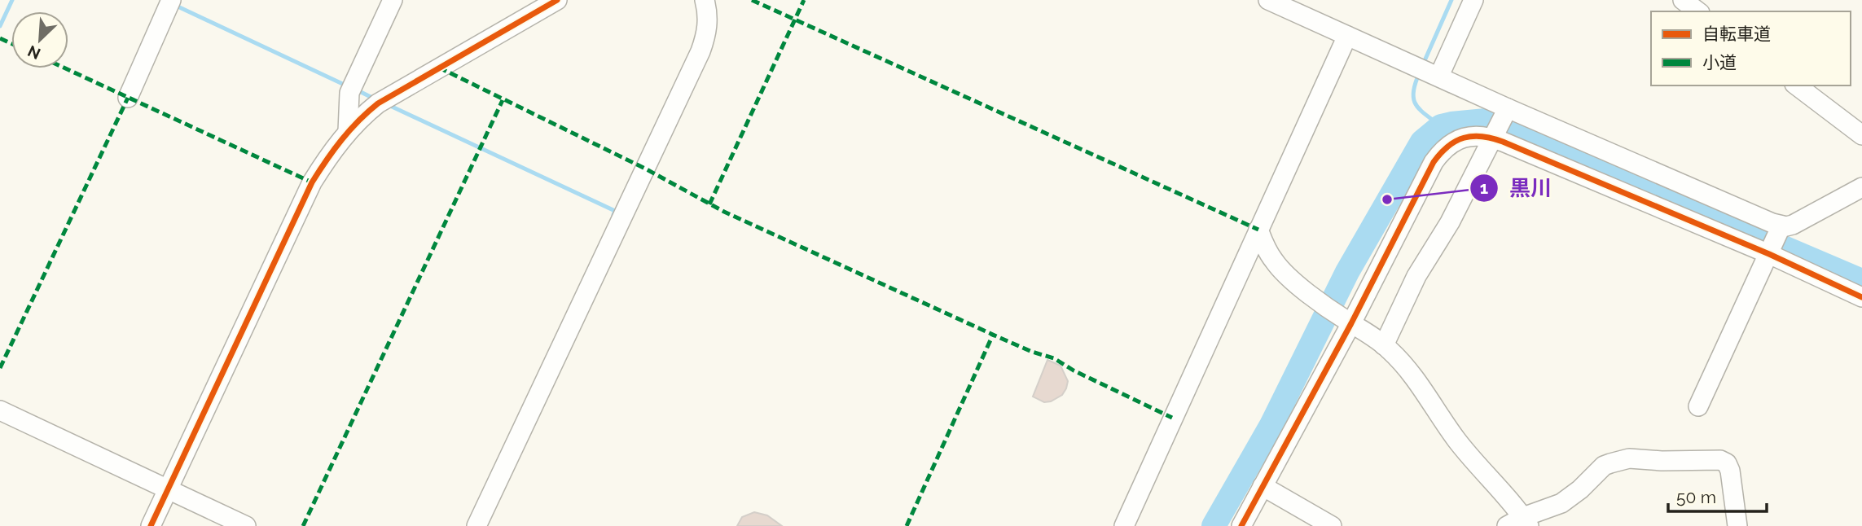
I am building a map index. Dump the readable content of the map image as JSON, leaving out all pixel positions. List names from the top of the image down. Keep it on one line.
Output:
{"places":["黒川"],"legend":["自転車道","小道"],"scale_bar":"50 m","north":"bottom left"}
